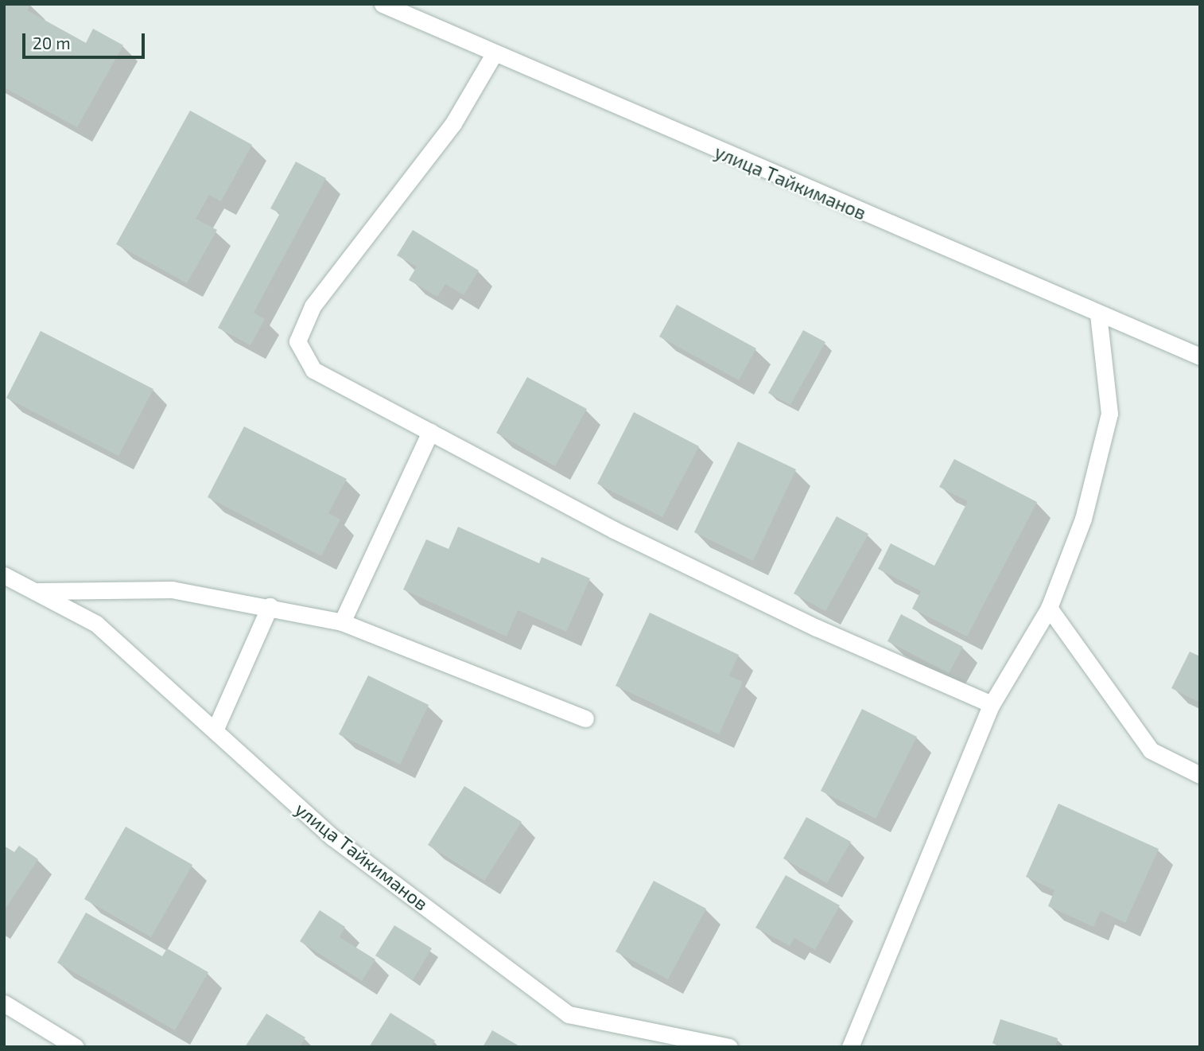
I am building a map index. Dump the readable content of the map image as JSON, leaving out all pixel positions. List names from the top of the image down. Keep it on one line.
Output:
{"streets":{"street":["улица Тайкиманов"]},"scale_bar":"20 m"}
